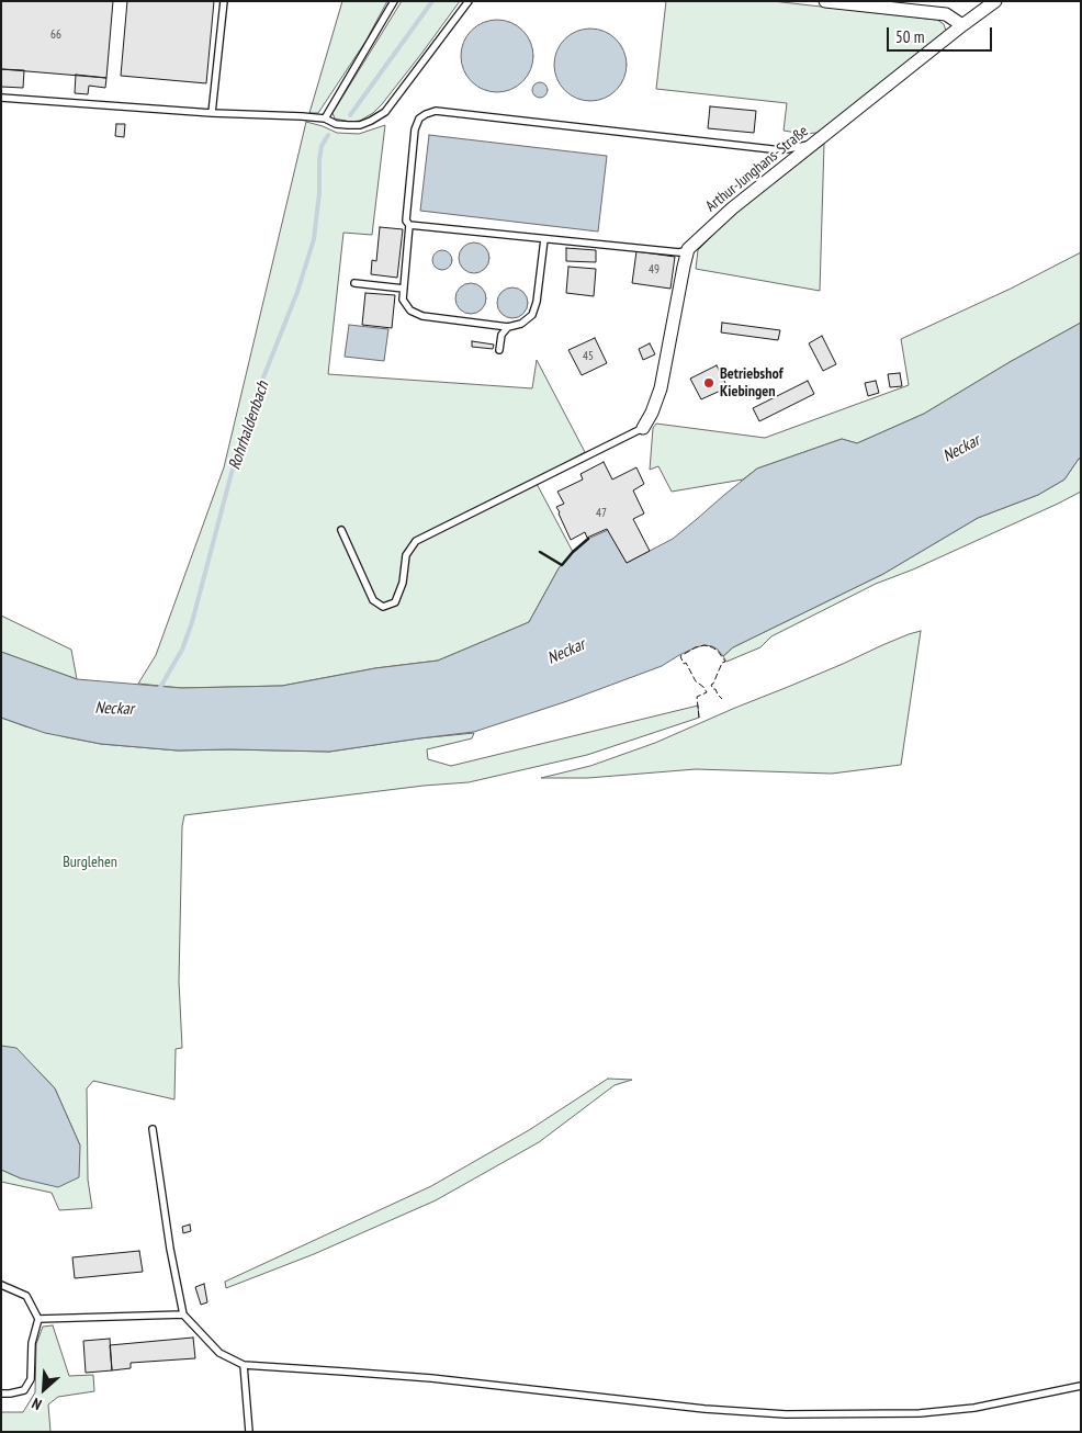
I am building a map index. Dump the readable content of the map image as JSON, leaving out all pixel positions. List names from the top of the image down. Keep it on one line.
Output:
{"streets":{"street":["Arthur-Junghans-Straße"]},"water":["Rohrhaldenbach","Neckar"],"parks":["Burglehen"],"places":["Betriebshof Kiebingen"],"house_numbers":["66","49","45","47"],"scale_bar":"50 m","north":"bottom left"}
